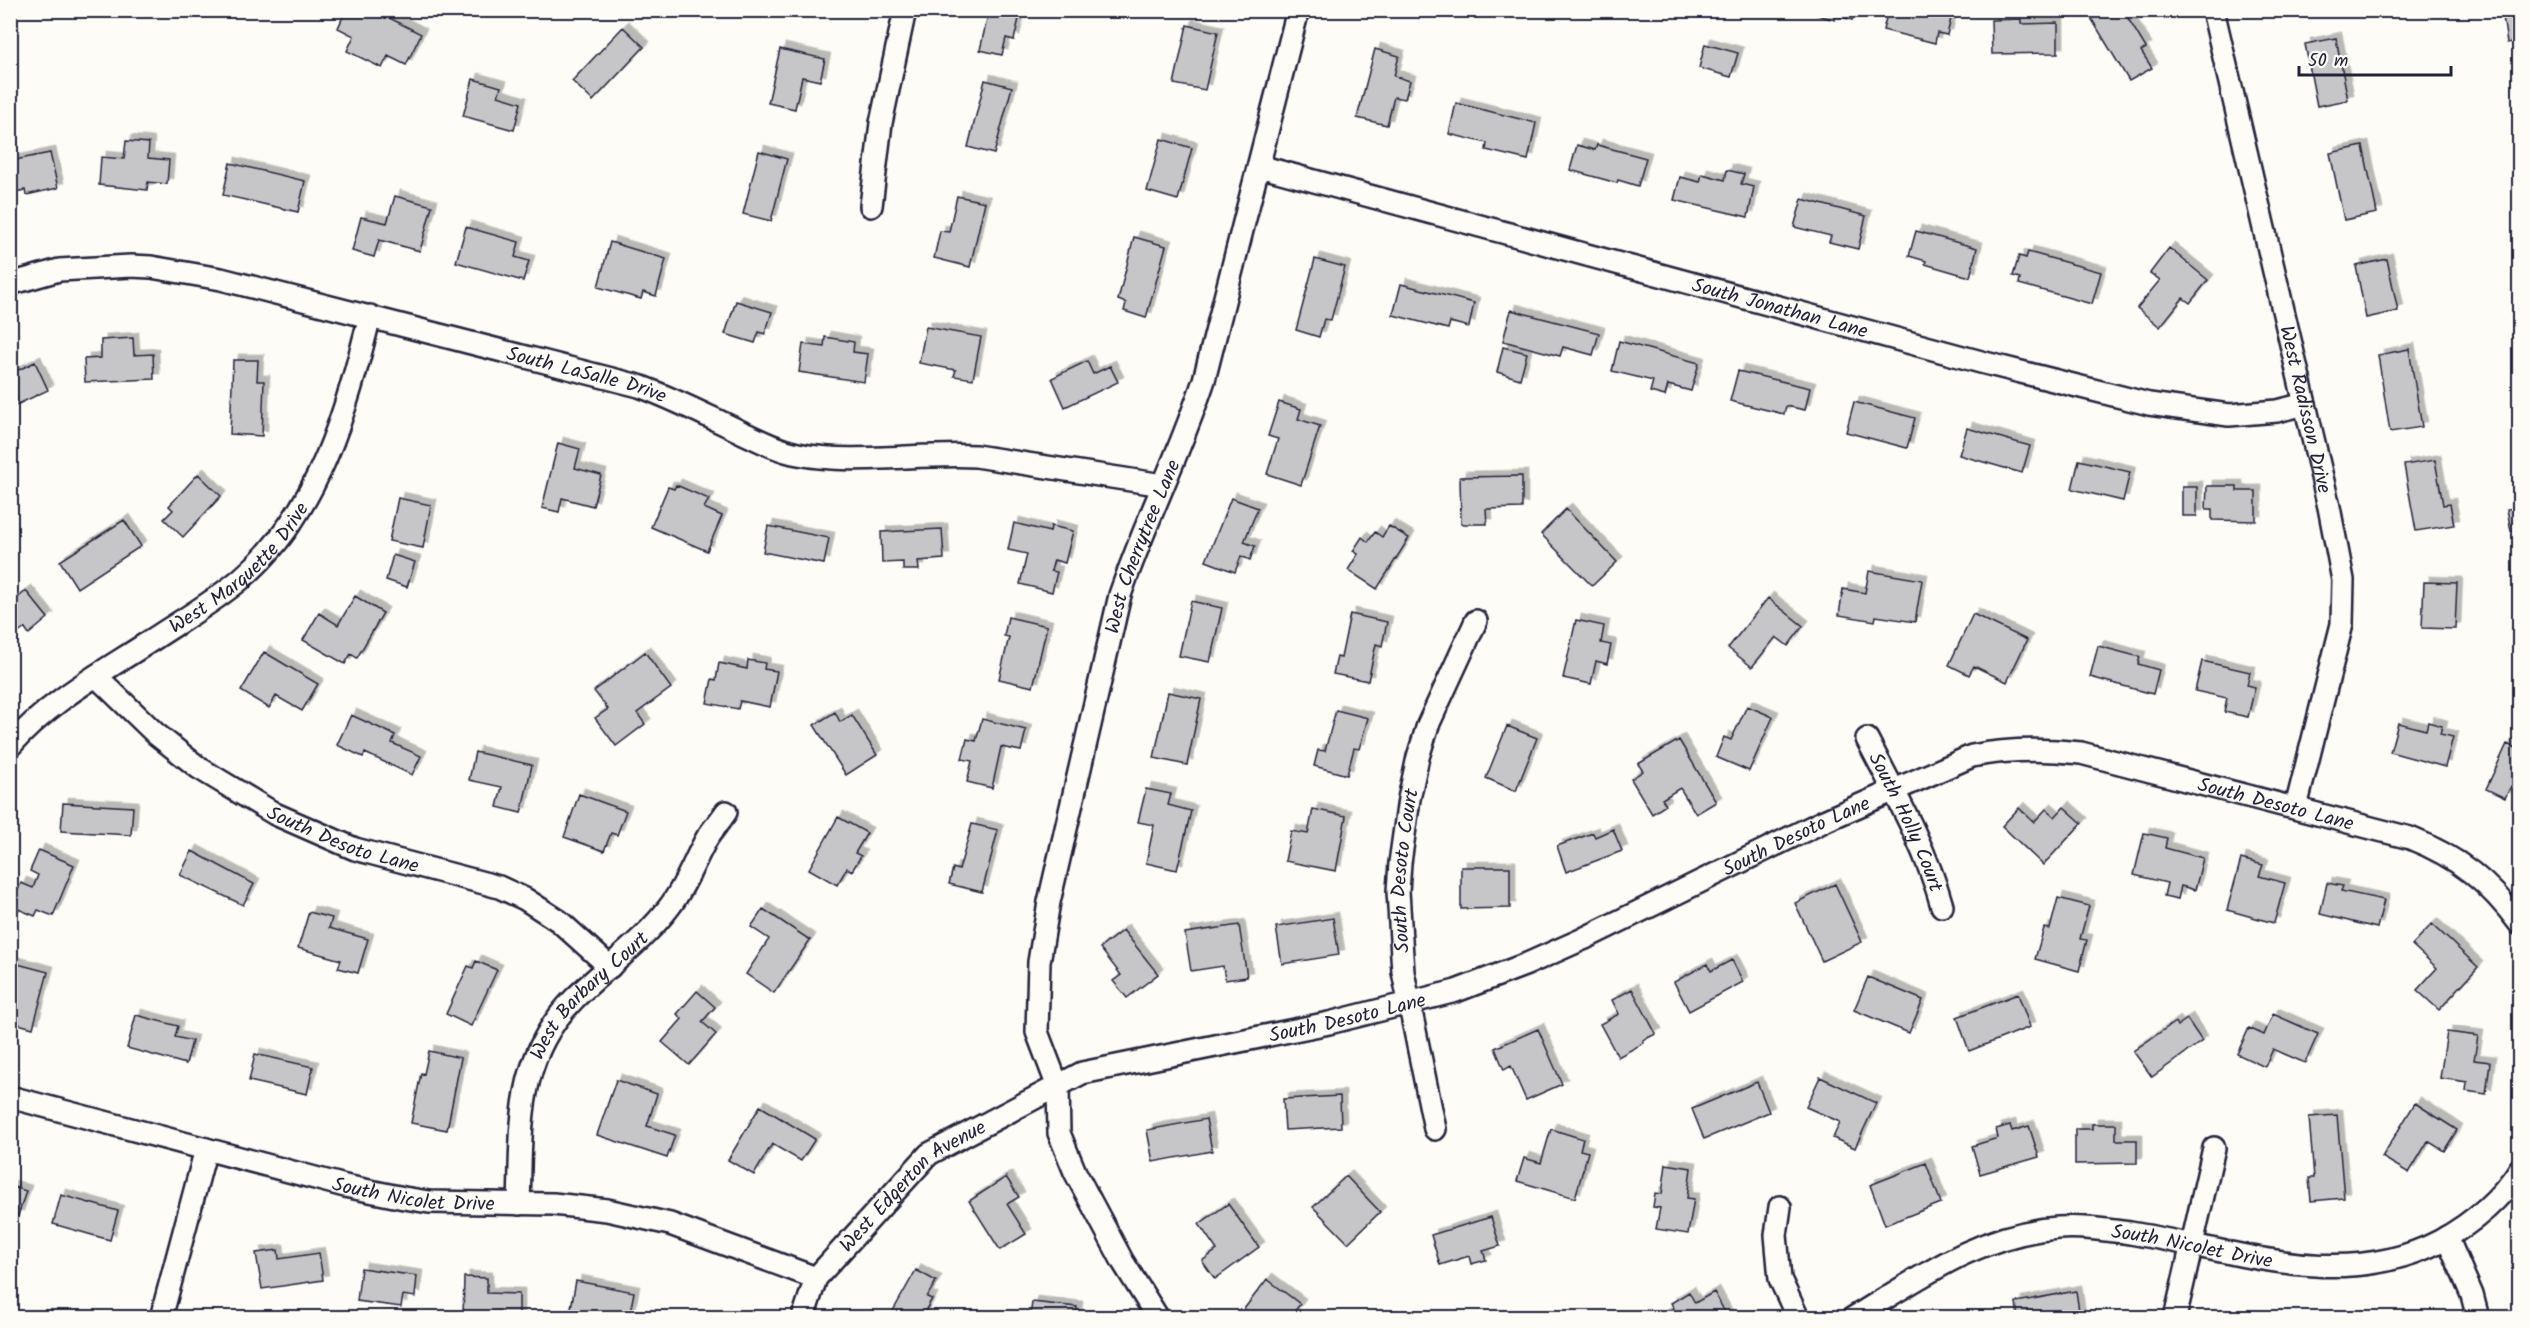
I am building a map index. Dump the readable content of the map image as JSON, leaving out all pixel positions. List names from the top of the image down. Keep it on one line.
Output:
{"streets":{"street":["South Jonathan Lane","South LaSalle Drive","West Radisson Drive","West Cherrytree Lane","West Marquette Drive","South Desoto Lane","South Holly Court","South Desoto Court","West Barbary Court","West Edgerton Avenue","South Nicolet Drive"]},"crossings":[["South Jonathan Lane","West Radisson Drive"],["South Jonathan Lane","West Cherrytree Lane"],["South LaSalle Drive","West Cherrytree Lane"],["South LaSalle Drive","West Marquette Drive"],["West Radisson Drive","South Desoto Lane"],["West Cherrytree Lane","South Desoto Lane"],["West Cherrytree Lane","West Edgerton Avenue"],["West Marquette Drive","South Desoto Lane"],["South Desoto Lane","South Holly Court"],["South Desoto Lane","South Desoto Court"],["South Desoto Lane","West Barbary Court"],["South Desoto Lane","West Edgerton Avenue"],["West Barbary Court","South Nicolet Drive"],["West Edgerton Avenue","South Nicolet Drive"]],"scale_bar":"50 m"}
